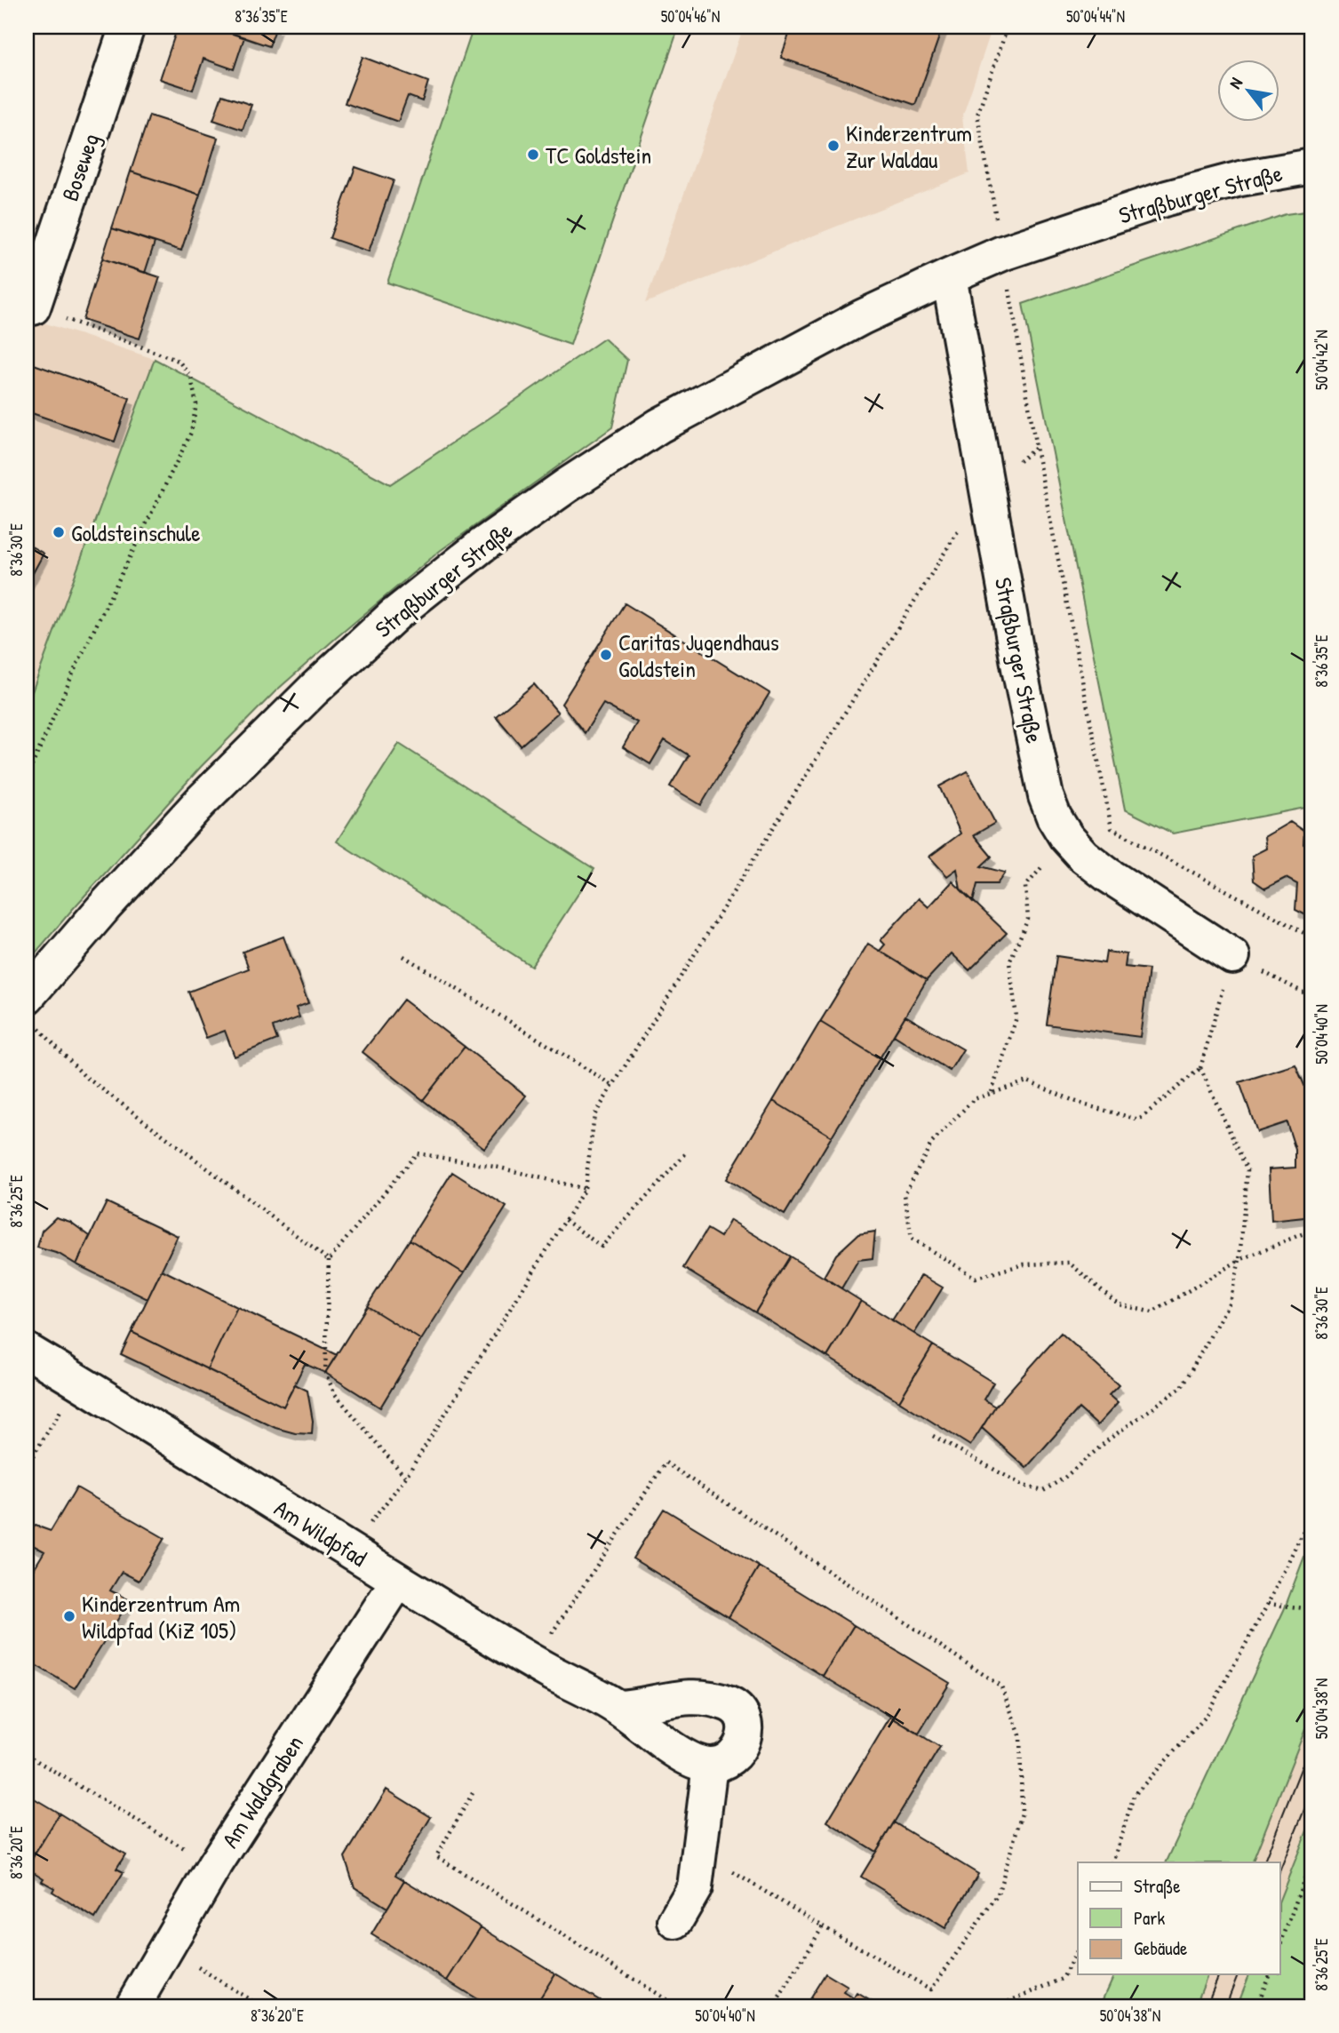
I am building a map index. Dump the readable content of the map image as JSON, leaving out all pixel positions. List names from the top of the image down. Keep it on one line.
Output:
{"streets":{"street":["Boseweg","Straßburger Straße","Am Wildpfad","Am Waldgraben"]},"crossings":[["Am Wildpfad","Am Waldgraben"]],"places":["Kinderzentrum Zur Waldau","TC Goldstein","Goldsteinschule","Caritas Jugendhaus Goldstein","Kinderzentrum Am Wildpfad (KiZ 105)"],"legend":["Straße","Park","Gebäude"],"north":"top left","coordinates":["8°36'35\"E","50°04'46\"N","50°04'44\"N","50°04'42\"N","8°36'30\"E","50°04'40\"N","8°36'25\"E","50°04'38\"N","8°36'20\"E"]}
